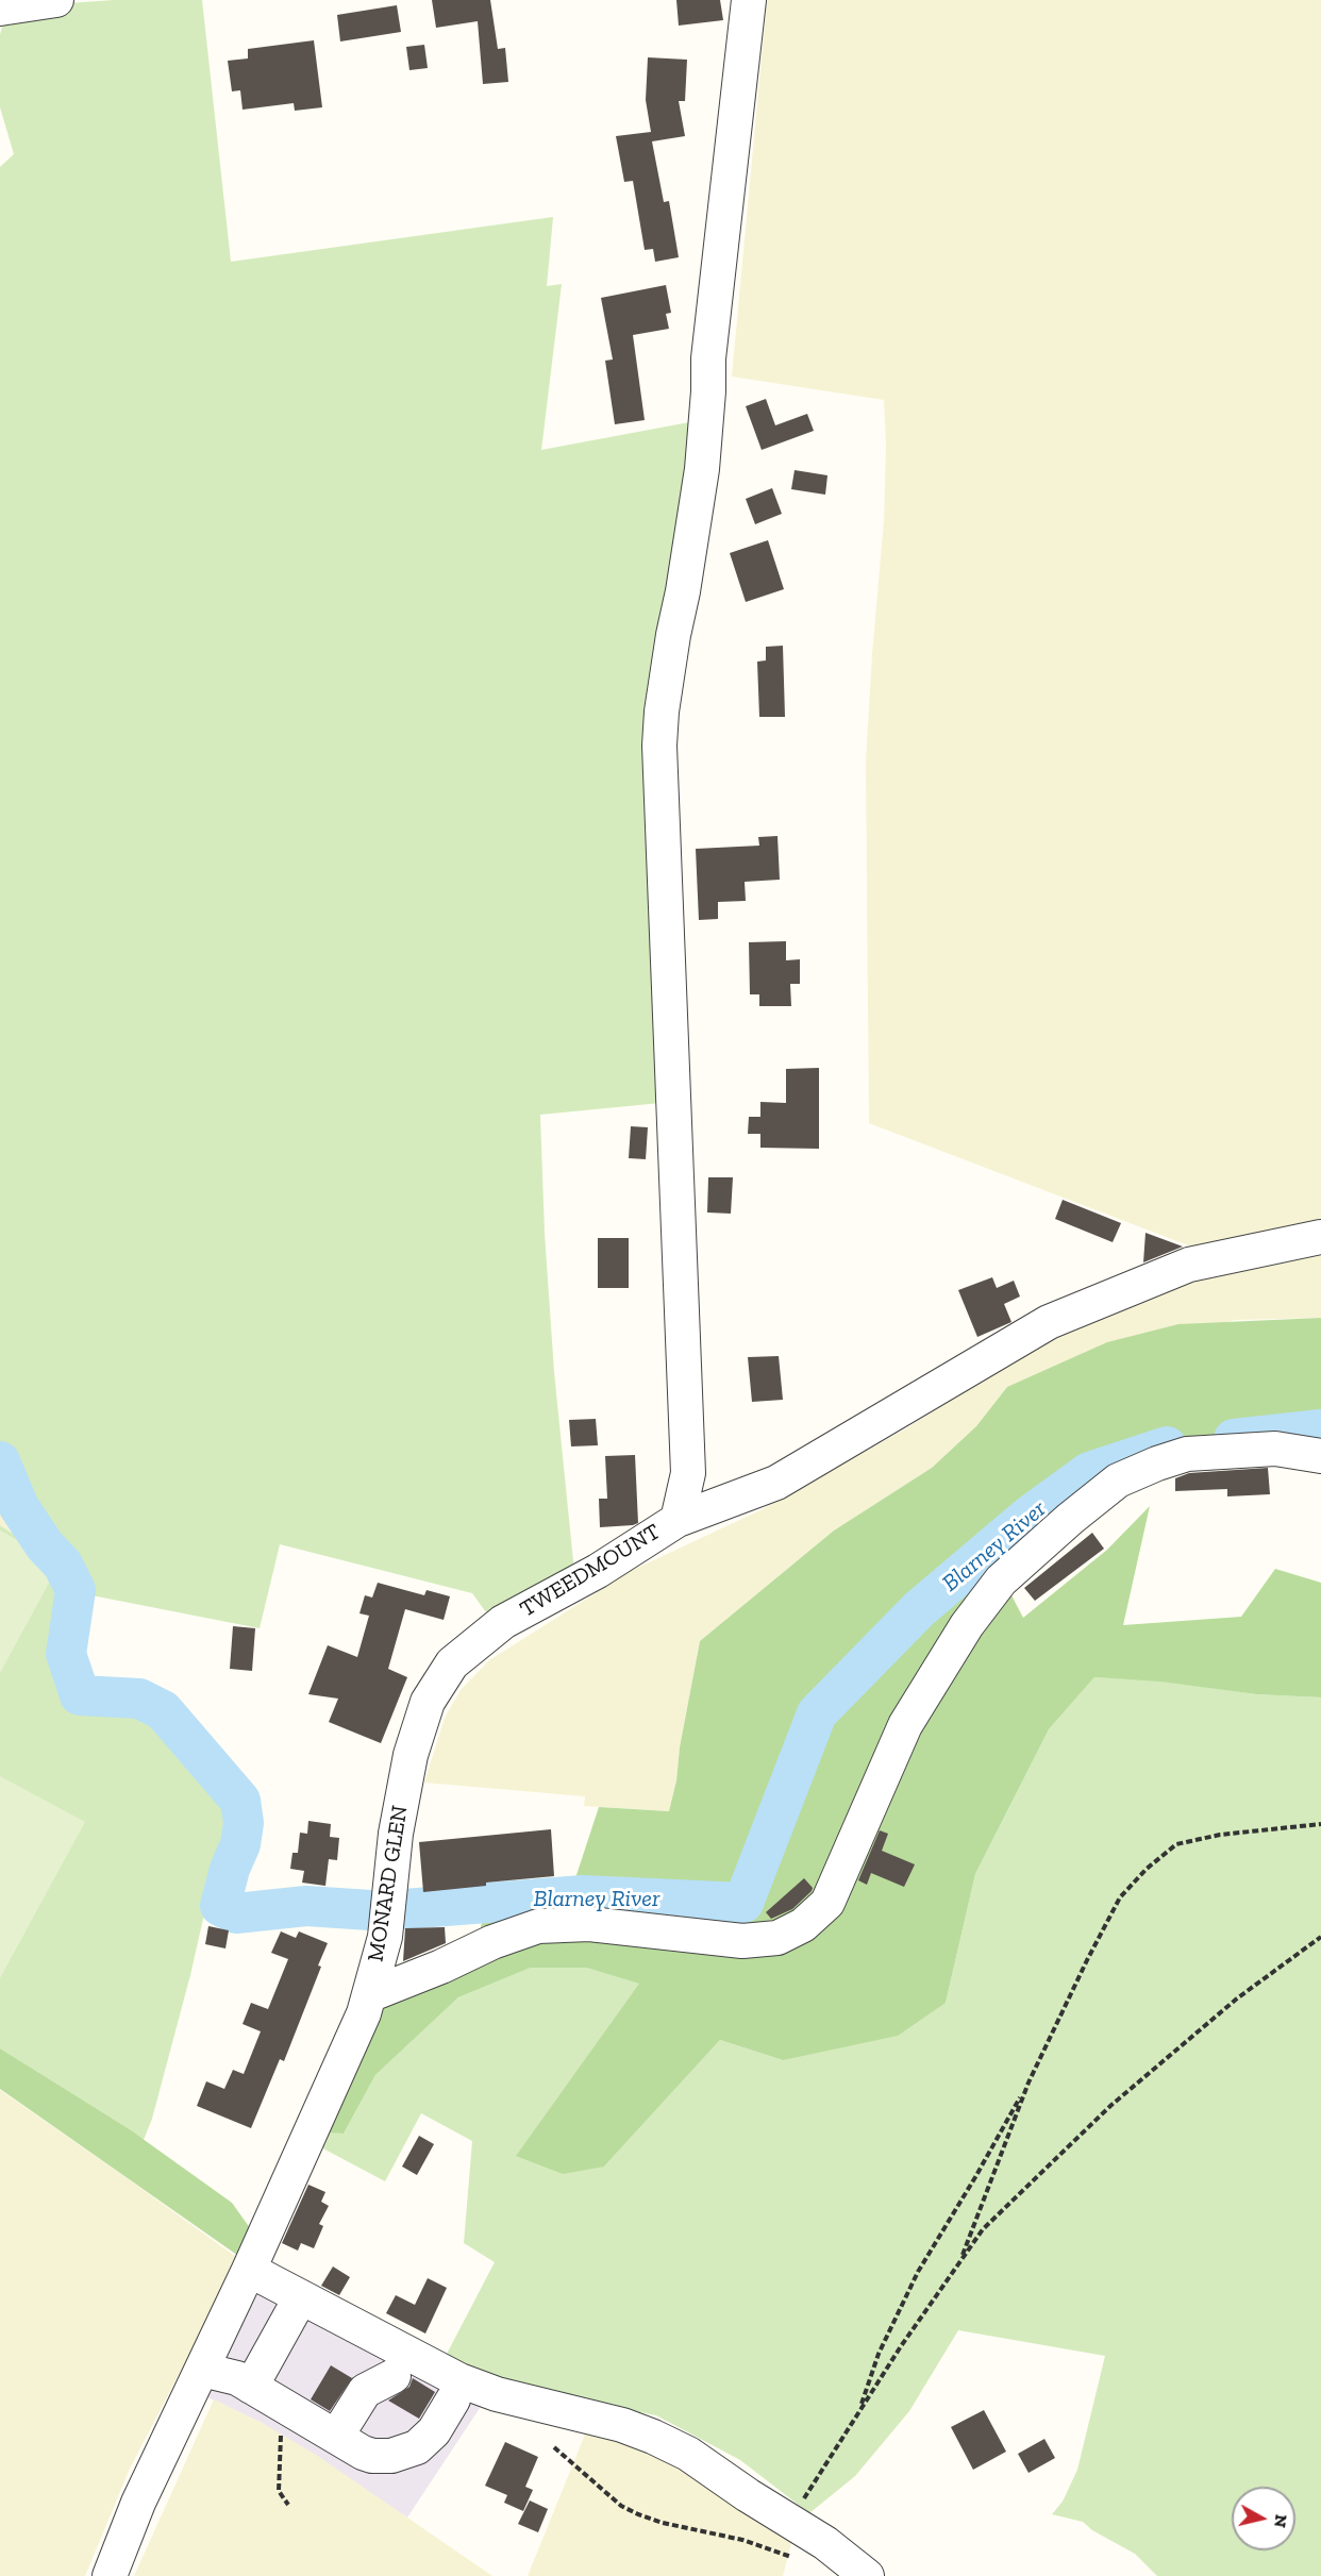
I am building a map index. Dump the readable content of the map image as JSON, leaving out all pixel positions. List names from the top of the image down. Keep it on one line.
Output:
{"streets":{"street":["TWEEDMOUNT","MONARD GLEN"]},"crossings":[["TWEEDMOUNT","MONARD GLEN"]],"water":["Blarney River"],"north":"right"}
